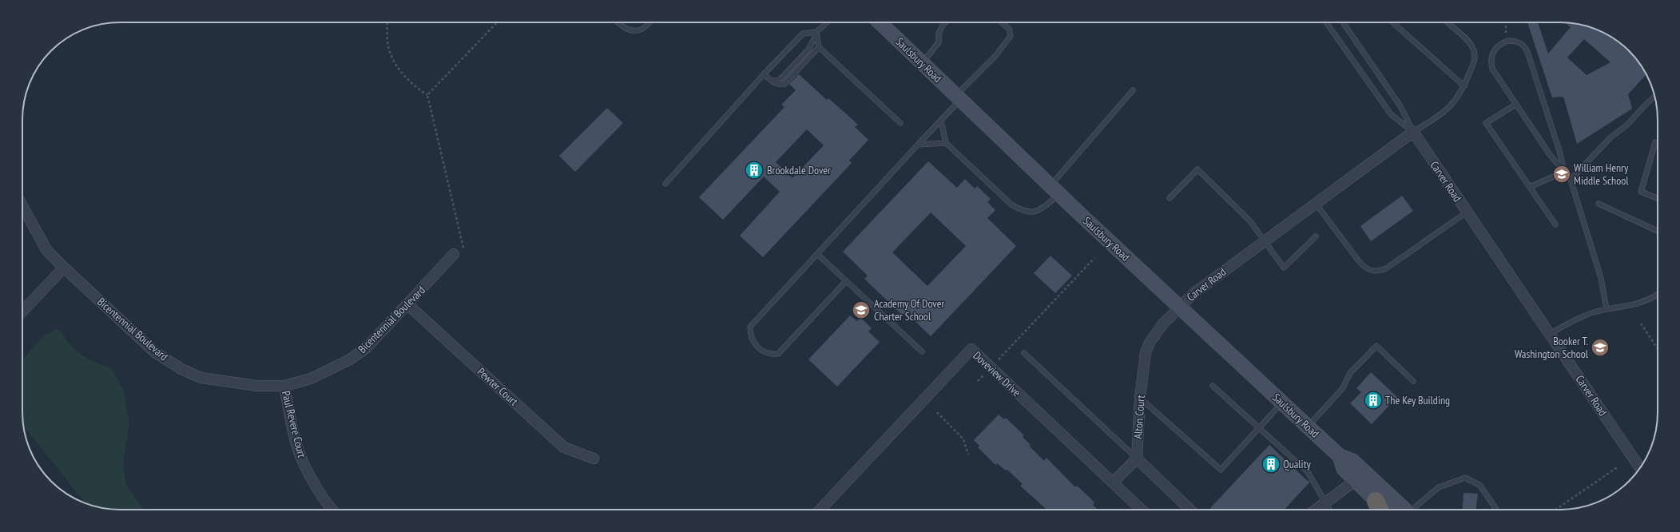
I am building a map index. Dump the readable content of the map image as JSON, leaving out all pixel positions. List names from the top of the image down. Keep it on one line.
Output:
{"streets":{"main road":["Saulsbury Road"],"street":["Carver Road","Bicentennial Boulevard","Doveview Drive","Pewter Court","Alton Court","Paul Revere Court"]},"crossings":[["Saulsbury Road","Carver Road"],["Saulsbury Road","Alton Court"],["Carver Road","Alton Court"],["Bicentennial Boulevard","Pewter Court"],["Bicentennial Boulevard","Paul Revere Court"]],"places":{"building":["Brookdale Dover","The Key Building","Quality"],"school or university":["William Henry Middle School","Academy Of Dover Charter School","Booker T. Washington School"]}}
